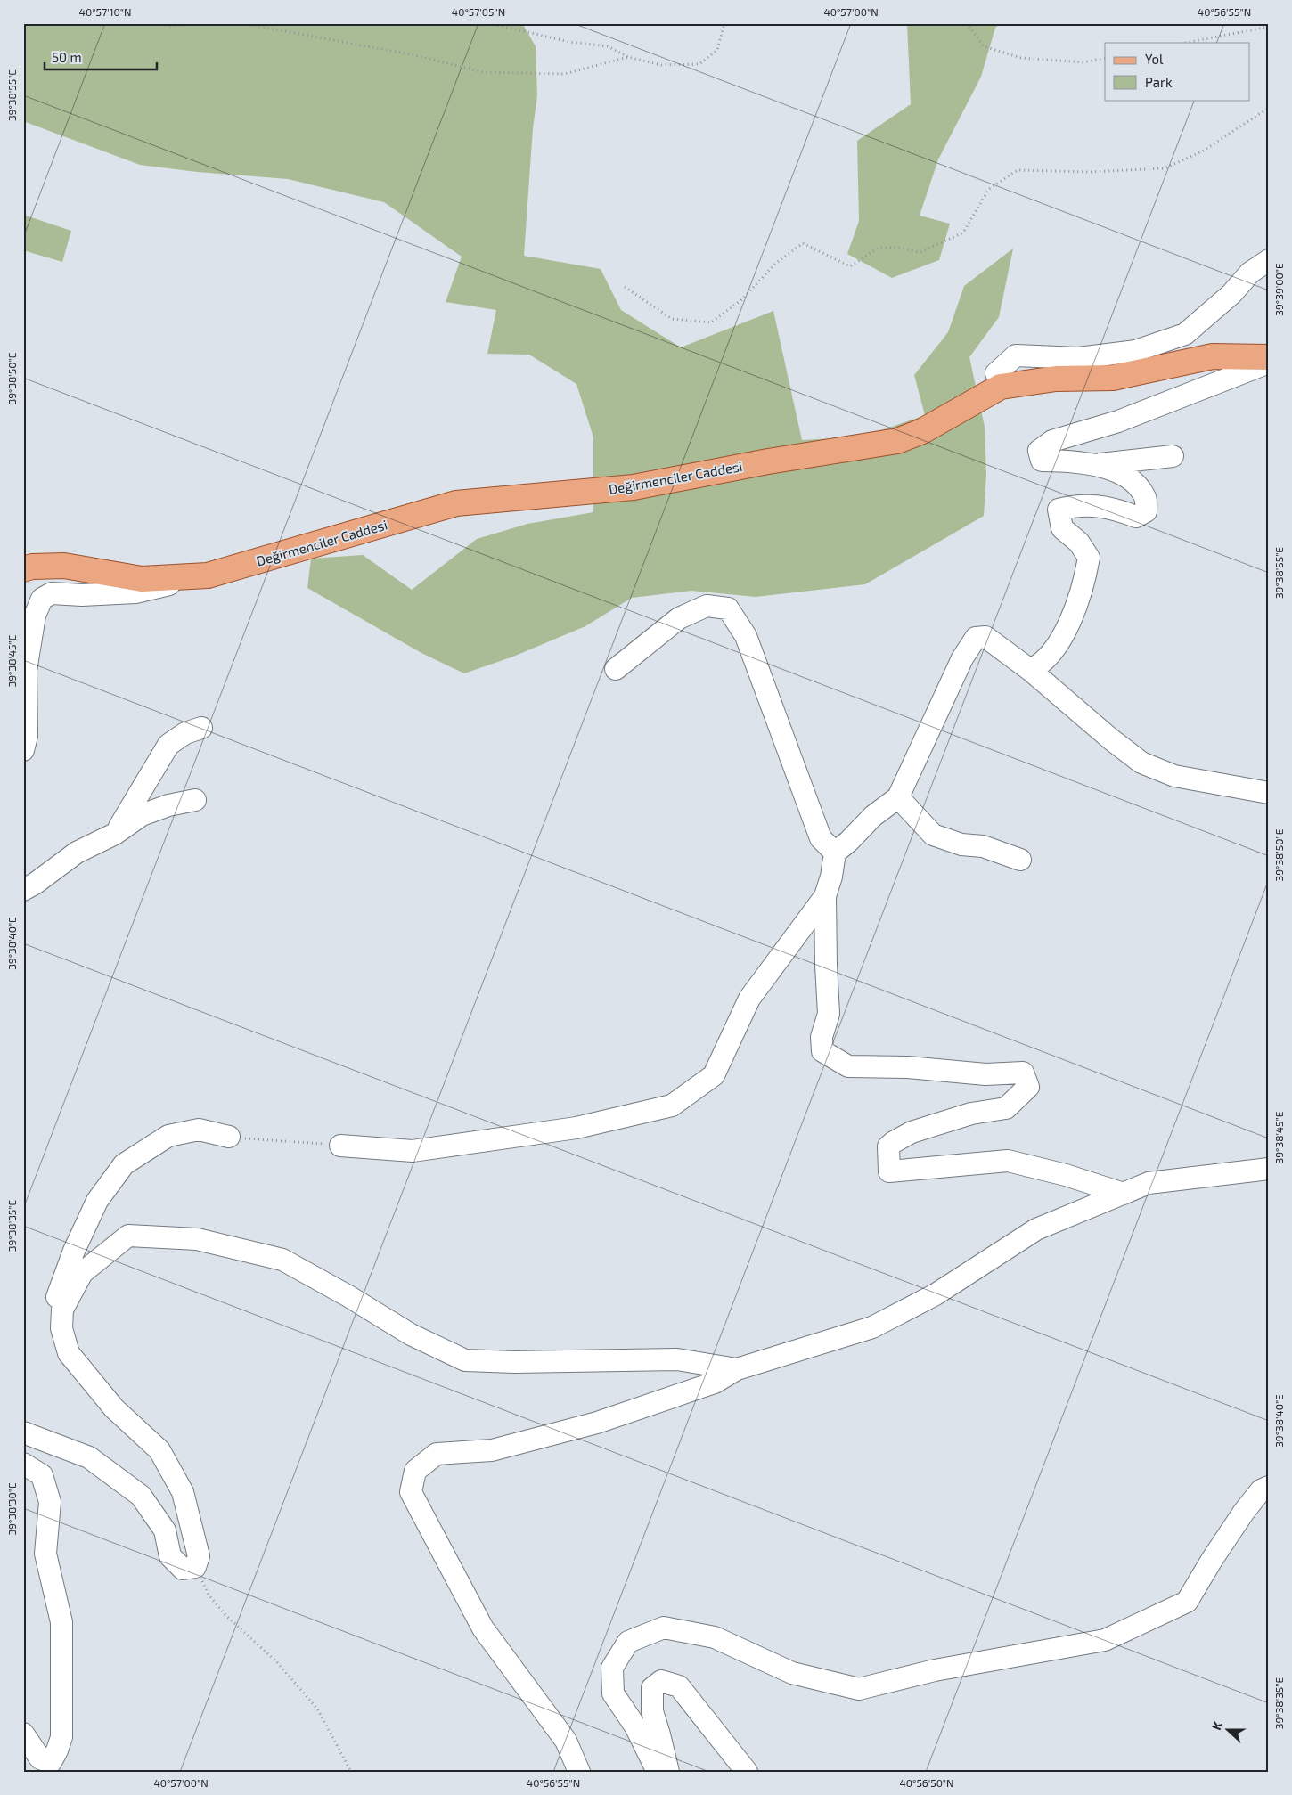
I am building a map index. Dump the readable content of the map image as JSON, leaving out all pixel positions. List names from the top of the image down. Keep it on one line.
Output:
{"streets":{"main road":["Değirmenciler Caddesi"]},"legend":["Yol","Park"],"scale_bar":"50 m","north":"left","coordinates":["40°57'10\"N","40°57'05\"N","40°57'00\"N","40°56'55\"N","39°38'55\"E","39°39'00\"E","39°38'50\"E","39°38'45\"E","39°38'40\"E","39°38'35\"E","39°38'30\"E","40°56'50\"N"]}
